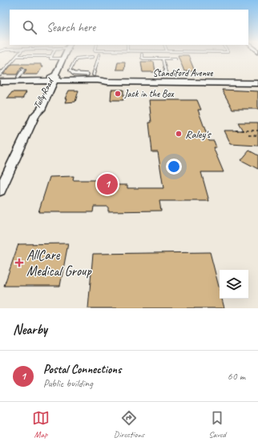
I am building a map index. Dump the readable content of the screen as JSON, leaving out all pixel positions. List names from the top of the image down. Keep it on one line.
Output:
{"streets":{"main road":["Standiford Avenue","Tully Road"]},"crossings":[["Standiford Avenue","Tully Road"]],"places":{"other":["Jack in the Box","Raley's"],"health":["AllCare Medical Group"]},"page":{"search":"Search here","pins":"1","heading":"Nearby","list":[{"mark":"1","name":"Postal Connections","note":"Public building","value":"60 m"}],"nav":["Map","Directions","Saved"]}}
